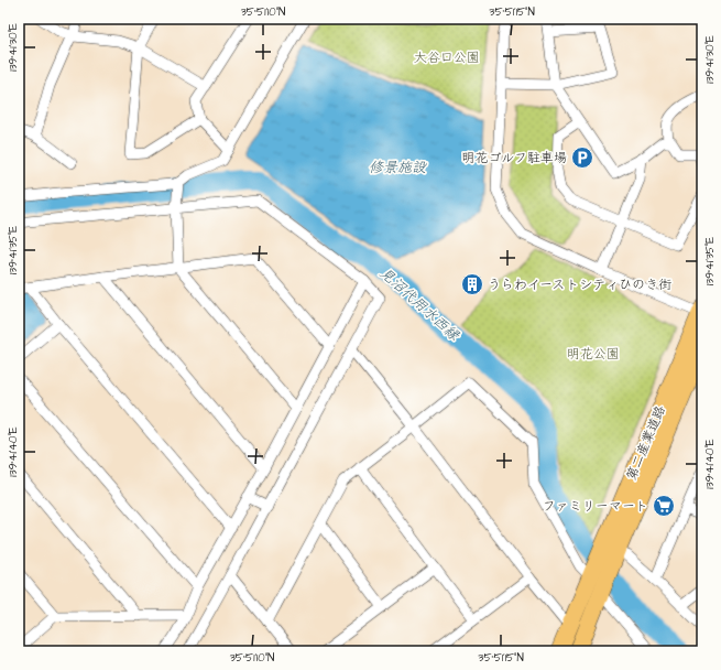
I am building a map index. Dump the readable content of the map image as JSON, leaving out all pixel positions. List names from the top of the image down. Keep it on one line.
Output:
{"streets":{"main road":["第二産業道路"]},"water":["修景施設","見沼代用水西縁"],"parks":["大谷口公園","明花公園"],"places":{"parking":["明花ゴルフ駐車場"],"building":["うらわイーストシティひのき街"],"supermarket":["ファミリーマート"]},"coordinates":["35°51'10\"N","35°51'15\"N","139°41'30\"E","139°41'35\"E","139°41'40\"E"]}
